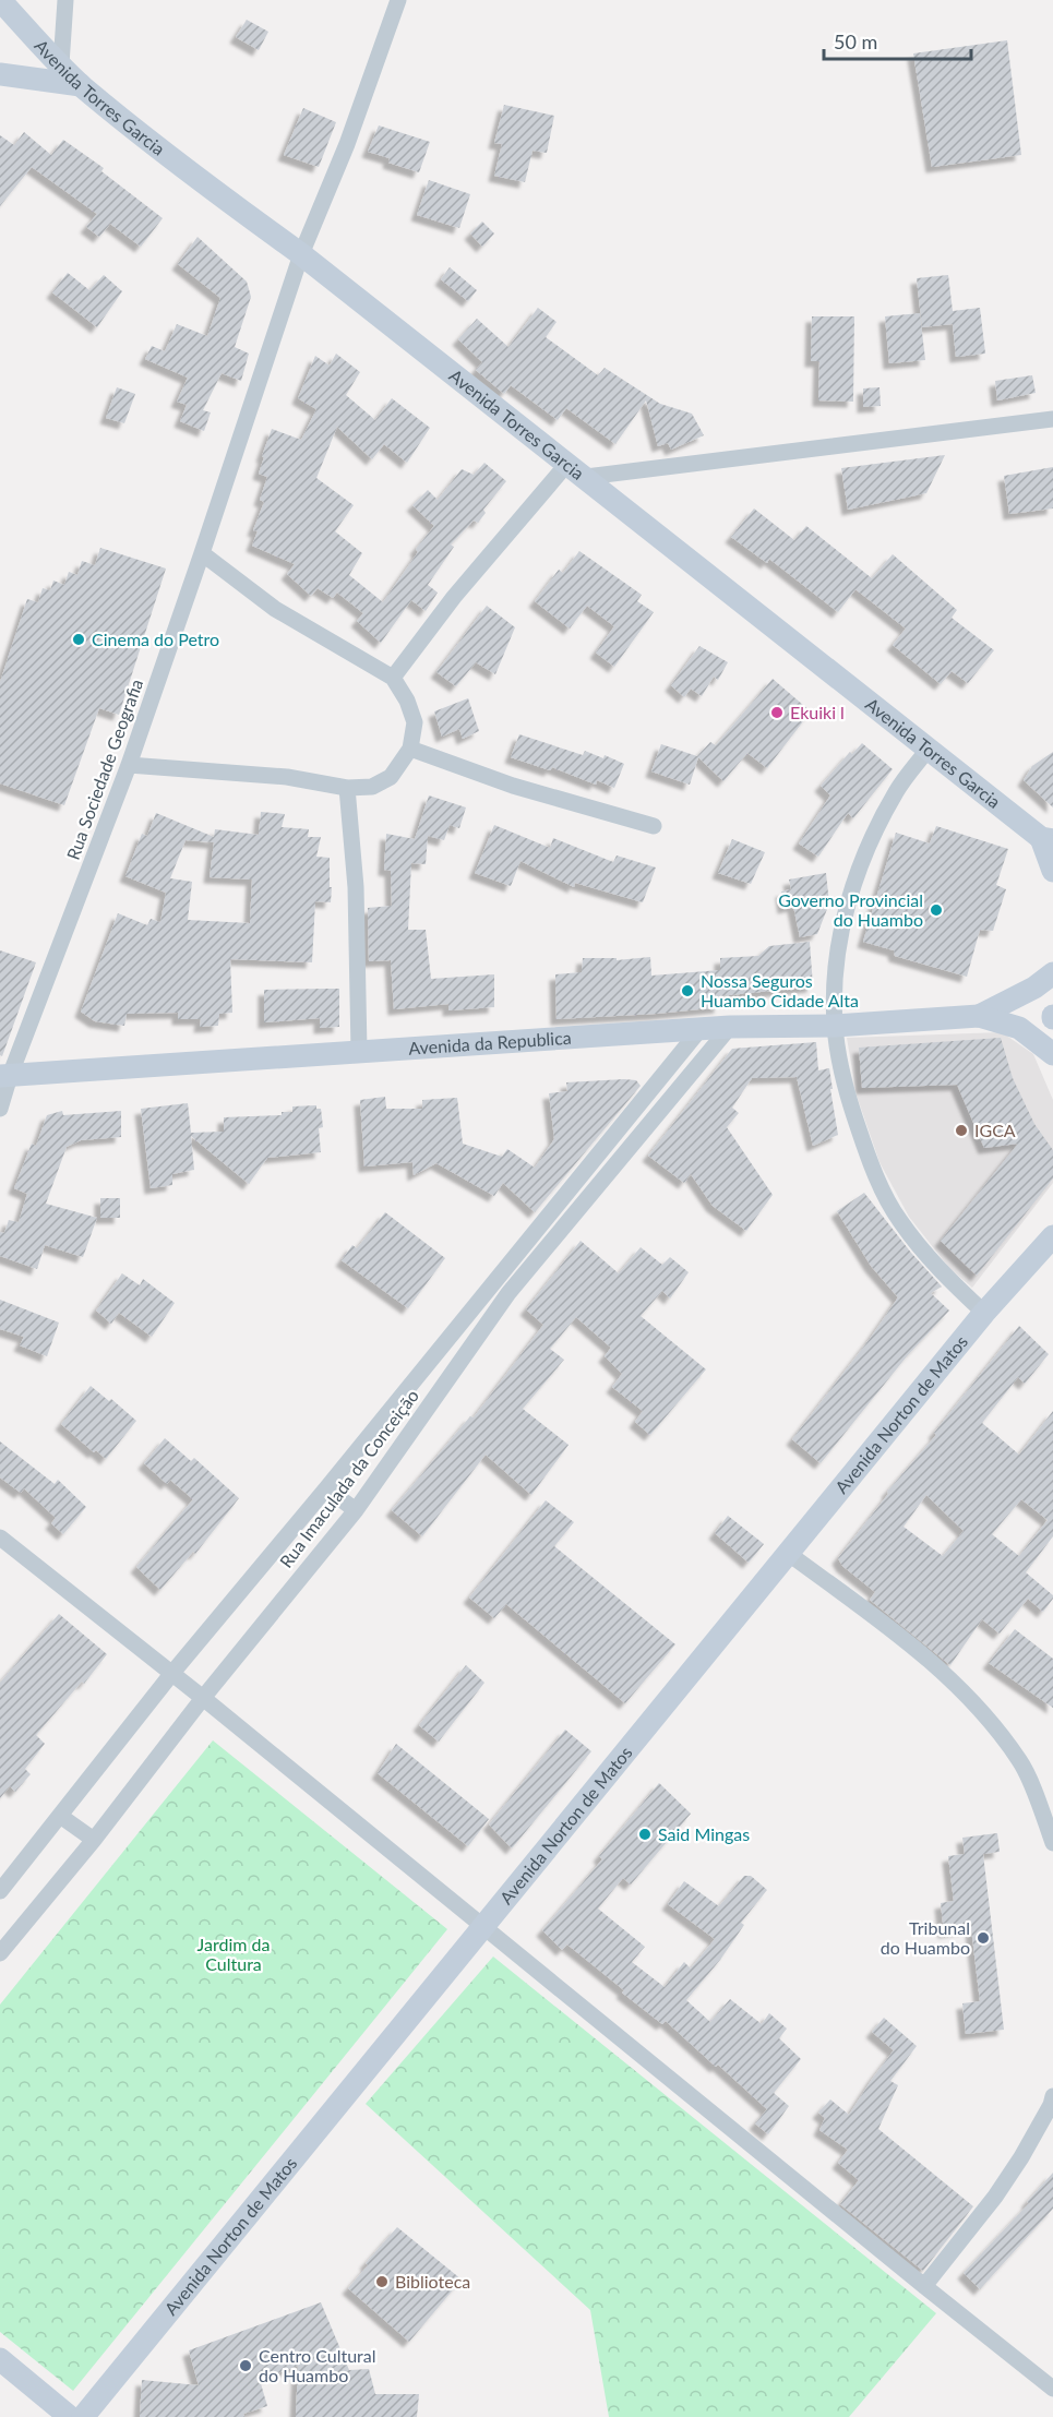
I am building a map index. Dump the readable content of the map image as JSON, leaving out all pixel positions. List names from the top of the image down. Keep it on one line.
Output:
{"streets":{"main road":["Avenida Torres Garcia","Avenida da Republica","Avenida Norton de Matos"],"street":["Rua Sociedade Geografia","Rua Imaculada da Conceição"]},"crossings":[["Avenida Torres Garcia","Rua Sociedade Geografia"],["Rua Sociedade Geografia","Avenida da Republica"],["Avenida da Republica","Rua Imaculada da Conceição"]],"parks":["Jardim da Cultura"],"places":["Cinema do Petro","Ekuiki l","Governo Provincial do Huambo","Nossa Seguros Huambo Cidade Alta","IGCA","Said Mingas","Tribunal do Huambo","Biblioteca","Centro Cultural do Huambo"],"scale_bar":"50 m"}
